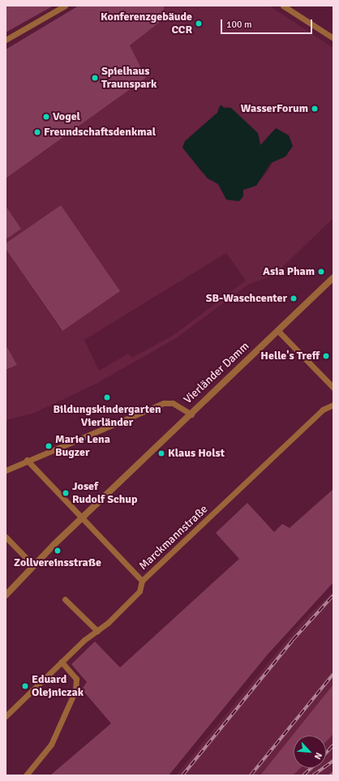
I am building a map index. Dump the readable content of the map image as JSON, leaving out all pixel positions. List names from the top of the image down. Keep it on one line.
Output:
{"streets":{"street":["Vierländer Damm","Marckmannstraße"]},"places":["Konferenzgebäude CCR","Spielhaus Traunspark","WasserForum","Vogel","Freundschaftsdenkmal","Asia Pham","SB-Waschcenter","Helle's Treff","Bildungskindergarten Vierländer","Marie Lena Bugzer","Klaus Holst","Josef Rudolf Schup","Zollvereinsstraße","Eduard Olejniczak"],"scale_bar":"100 m","north":"bottom right"}
